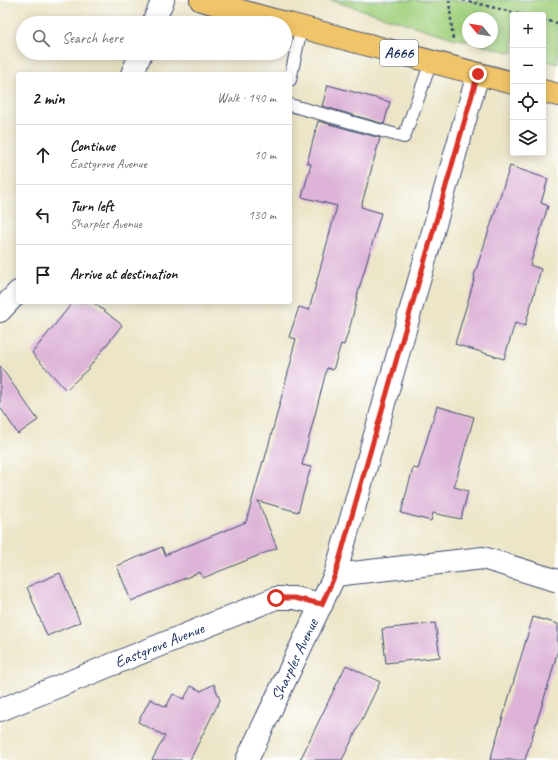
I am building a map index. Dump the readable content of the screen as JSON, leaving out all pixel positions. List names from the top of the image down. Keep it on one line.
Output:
{"streets":{"highway":["A666"],"street":["Eastgrove Avenue","Sharples Avenue"]},"crossings":[["A666","Sharples Avenue"],["Eastgrove Avenue","Sharples Avenue"]],"north":"top left","page":{"map_buttons":["+","−"],"search":"Search here","heading":["2 min","Walk · 140 m"],"list":[["Continue","Eastgrove Avenue","10 m"],["Turn left","Sharples Avenue","130 m"],"Arrive at destination"]}}
